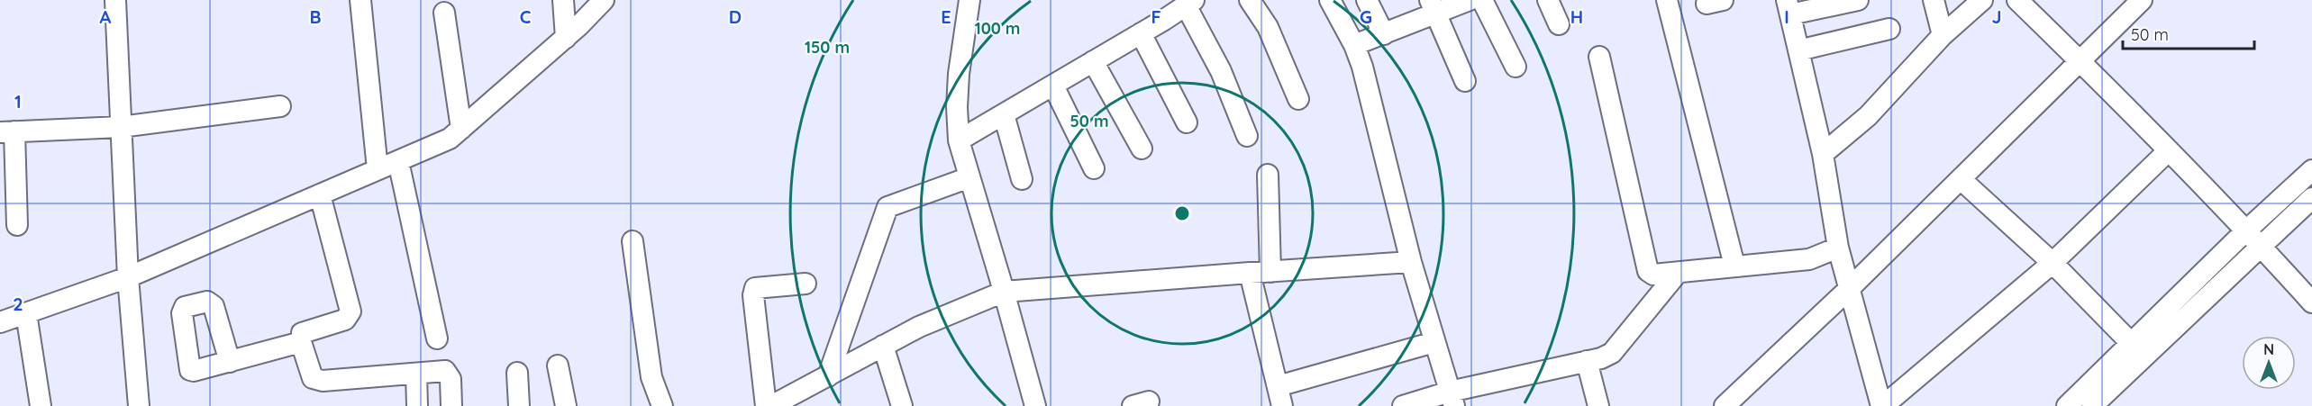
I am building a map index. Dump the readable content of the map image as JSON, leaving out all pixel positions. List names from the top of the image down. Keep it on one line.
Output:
{"scale_bar":"50 m","north":"top","grid":{"columns":["A","B","C","D","E","F","G","H","I","J"],"rows":["1","2"]},"rings":["100 m","150 m","50 m"]}
